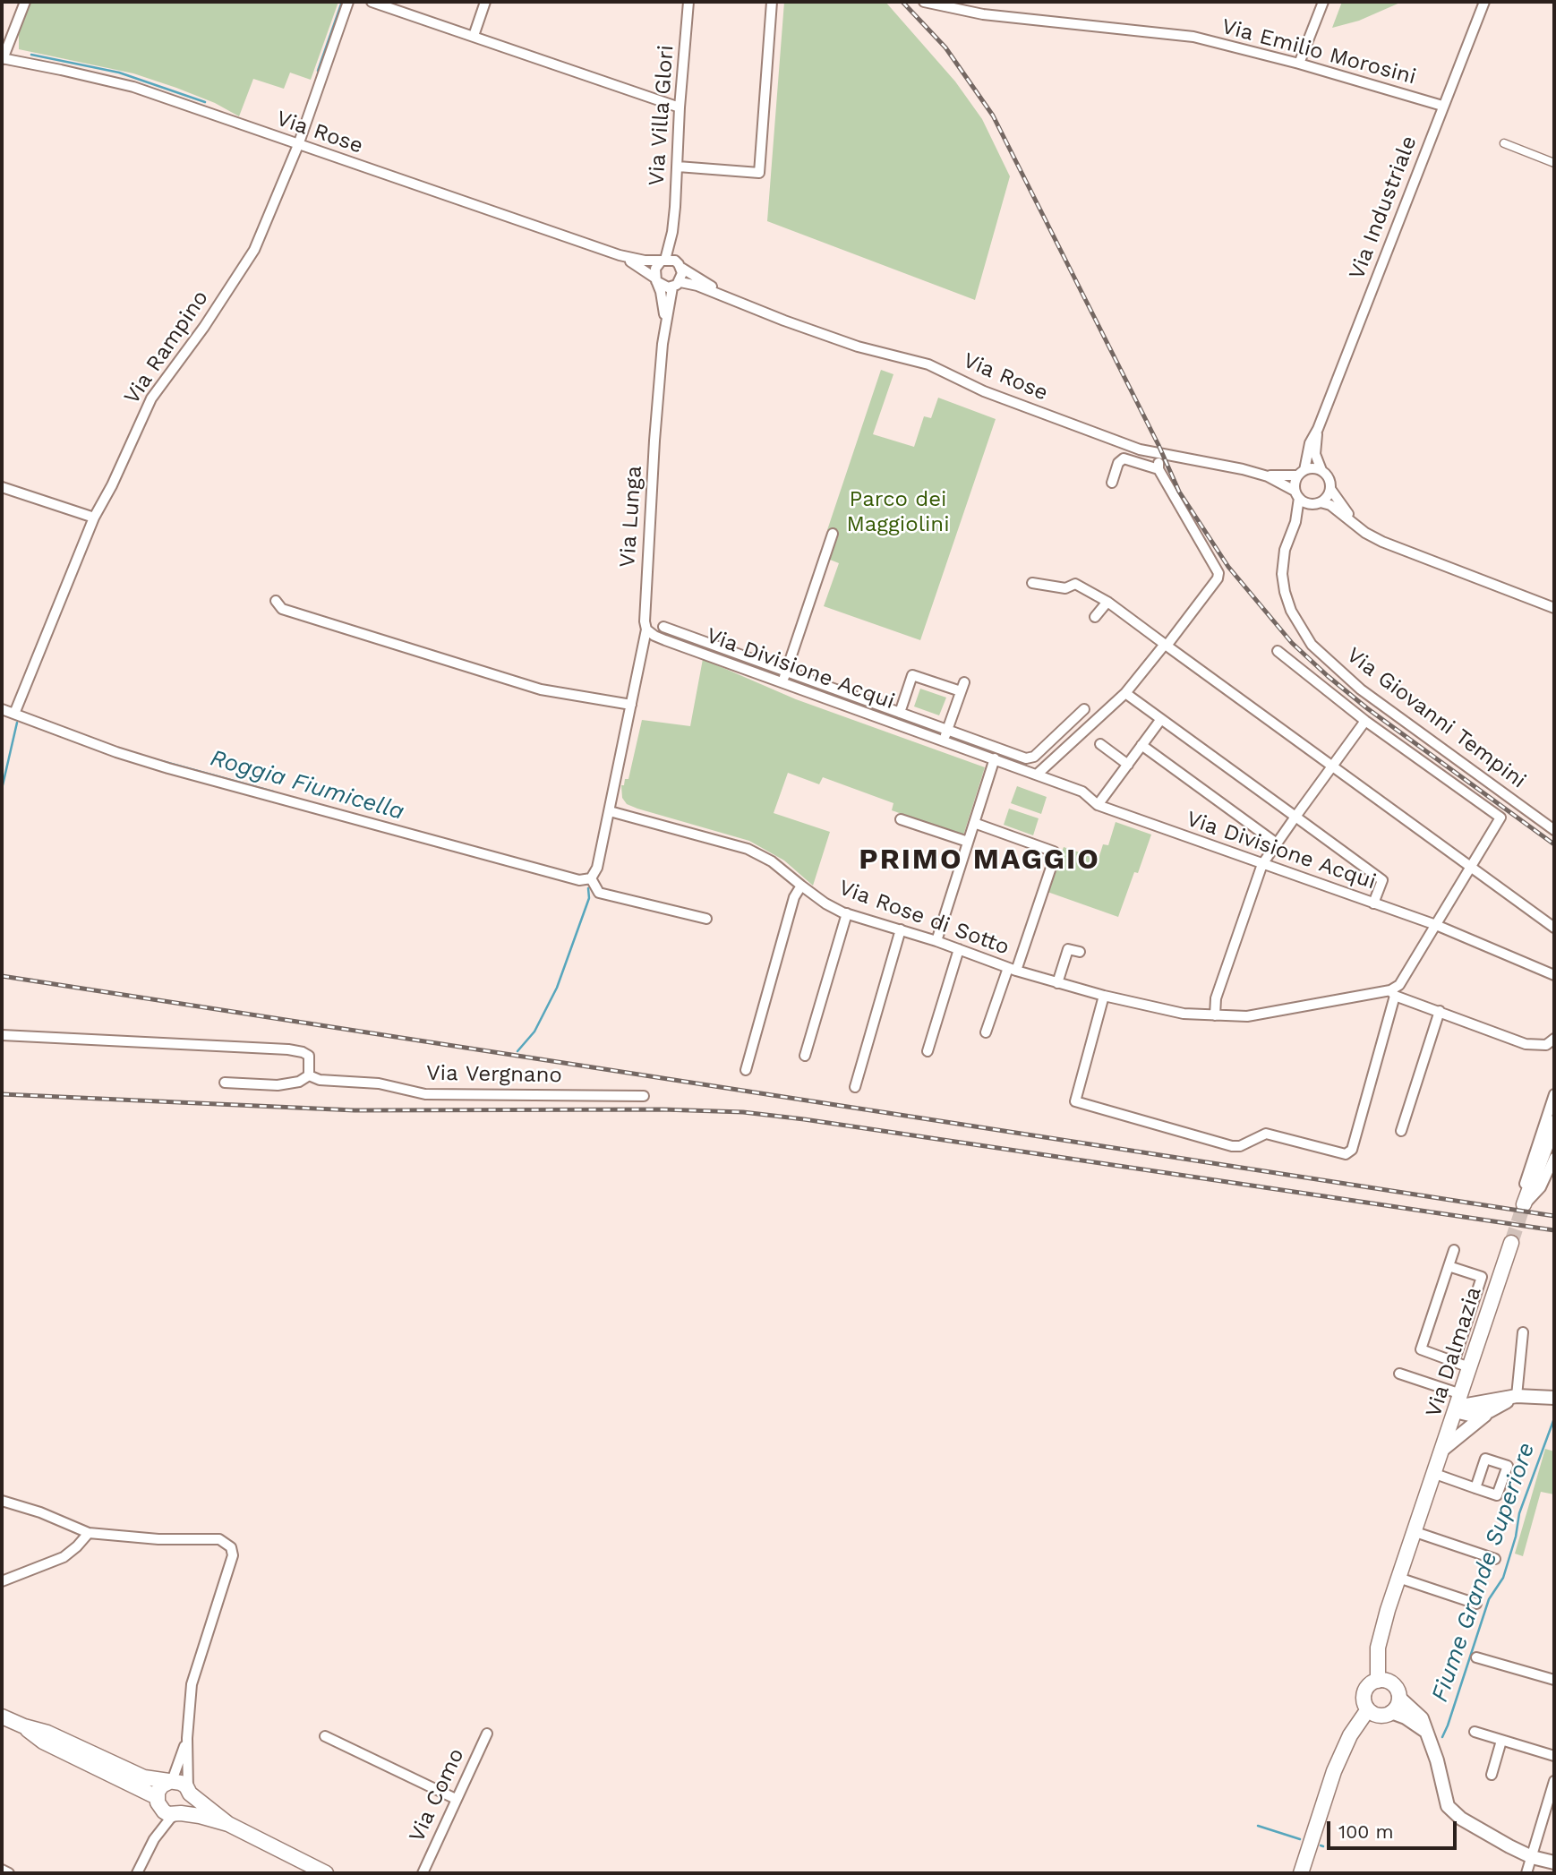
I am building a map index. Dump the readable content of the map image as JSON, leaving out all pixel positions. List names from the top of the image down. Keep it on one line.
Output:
{"streets":{"main road":["Via Dalmazia"],"street":["Via Emilio Morosini","Via Villa Glori","Via Rose","Via Industriale","Via Rampino","Via Lunga","Via Divisione Acqui","Via Giovanni Tempini","Via Rose di Sotto","Via Vergnano","Via Como"]},"crossings":[["Via Emilio Morosini","Via Industriale"],["Via Villa Glori","Via Rose"],["Via Villa Glori","Via Lunga"],["Via Rose","Via Industriale"],["Via Rose","Via Rampino"],["Via Rose","Via Lunga"],["Via Rose","Via Giovanni Tempini"],["Via Industriale","Via Giovanni Tempini"],["Via Lunga","Via Divisione Acqui"],["Via Lunga","Via Rose di Sotto"]],"districts":["PRIMO MAGGIO"],"water":["Roggia Fiumicella","Fiume Grande Superiore"],"parks":["Parco dei Maggiolini"],"scale_bar":"100 m"}
